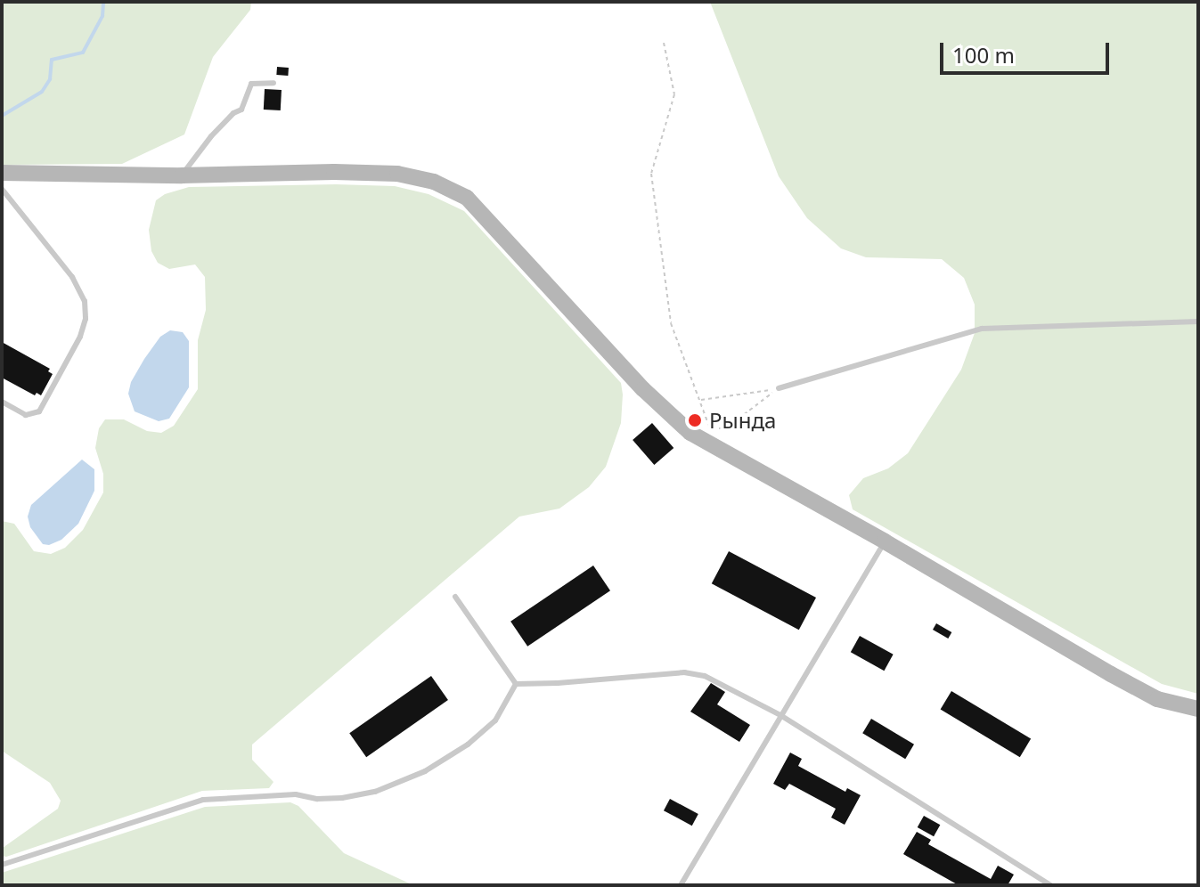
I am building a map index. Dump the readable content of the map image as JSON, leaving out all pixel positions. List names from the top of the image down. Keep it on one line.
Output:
{"places":["Рында"],"scale_bar":"100 m"}
